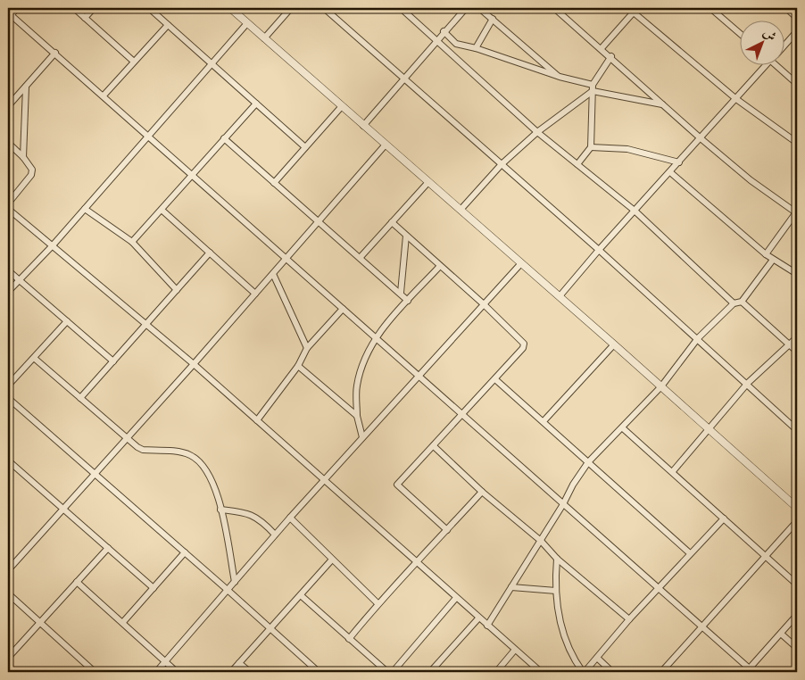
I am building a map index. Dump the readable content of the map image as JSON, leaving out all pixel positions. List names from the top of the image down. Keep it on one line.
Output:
{"north":"top right"}
